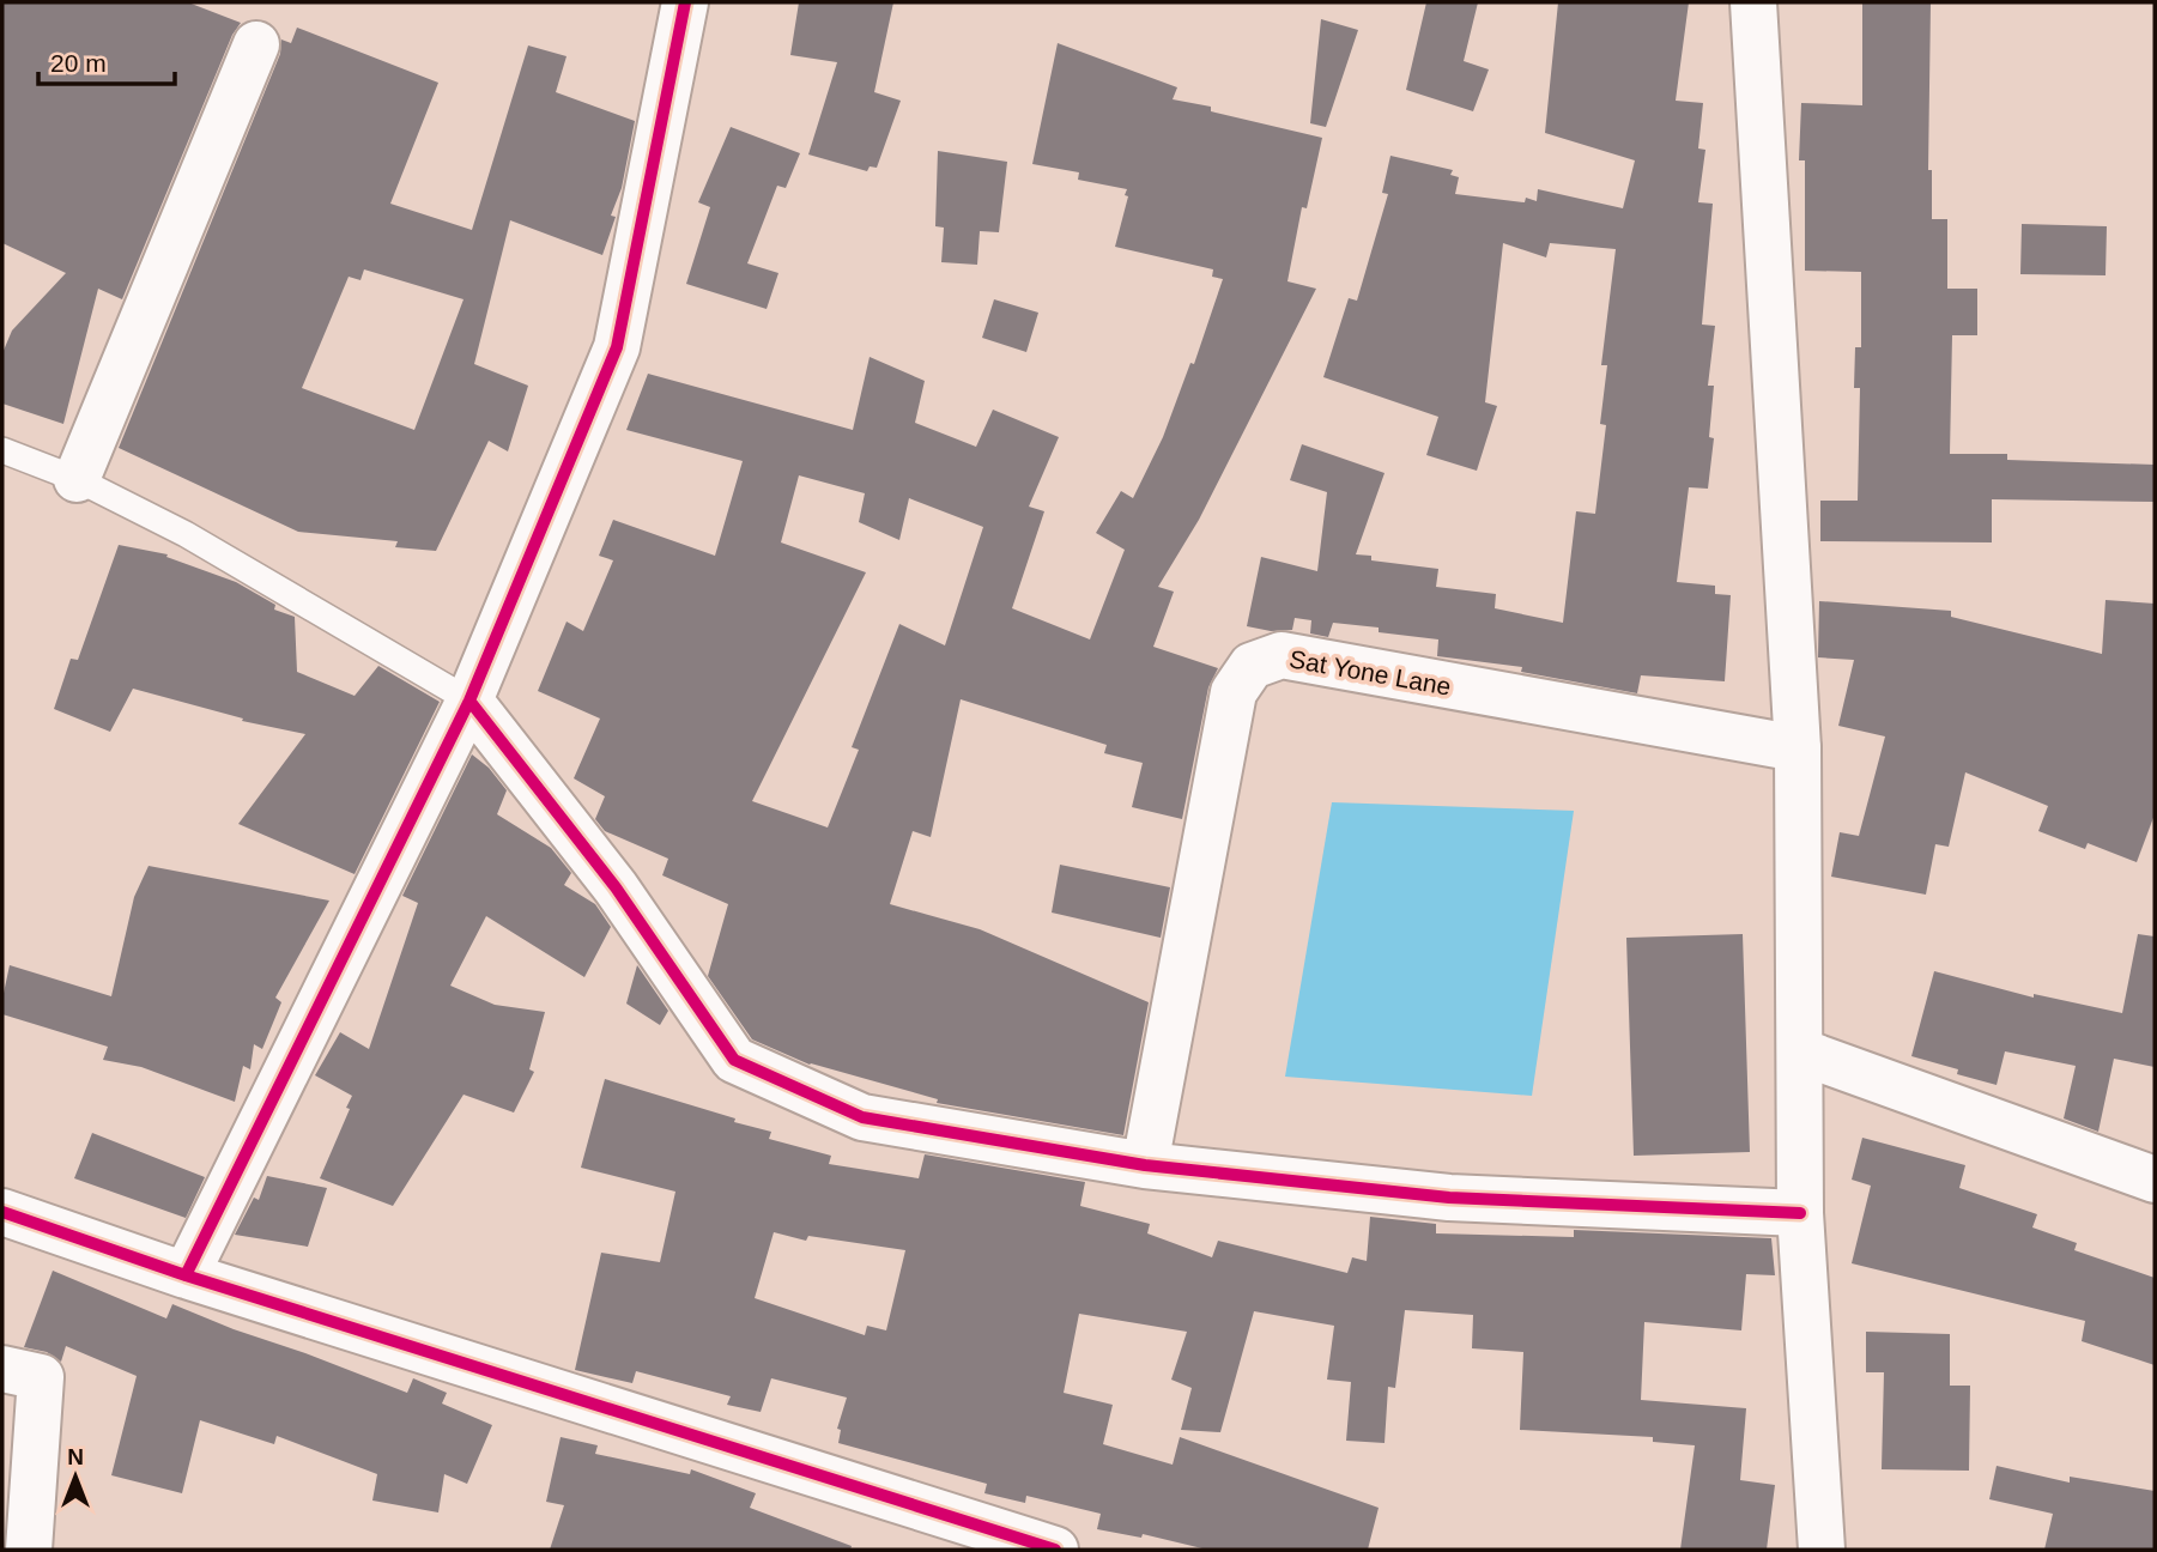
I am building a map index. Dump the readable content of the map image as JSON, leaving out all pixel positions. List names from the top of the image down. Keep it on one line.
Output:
{"streets":{"street":["Sat Yone Lane"]},"scale_bar":"20 m","north":"top"}
